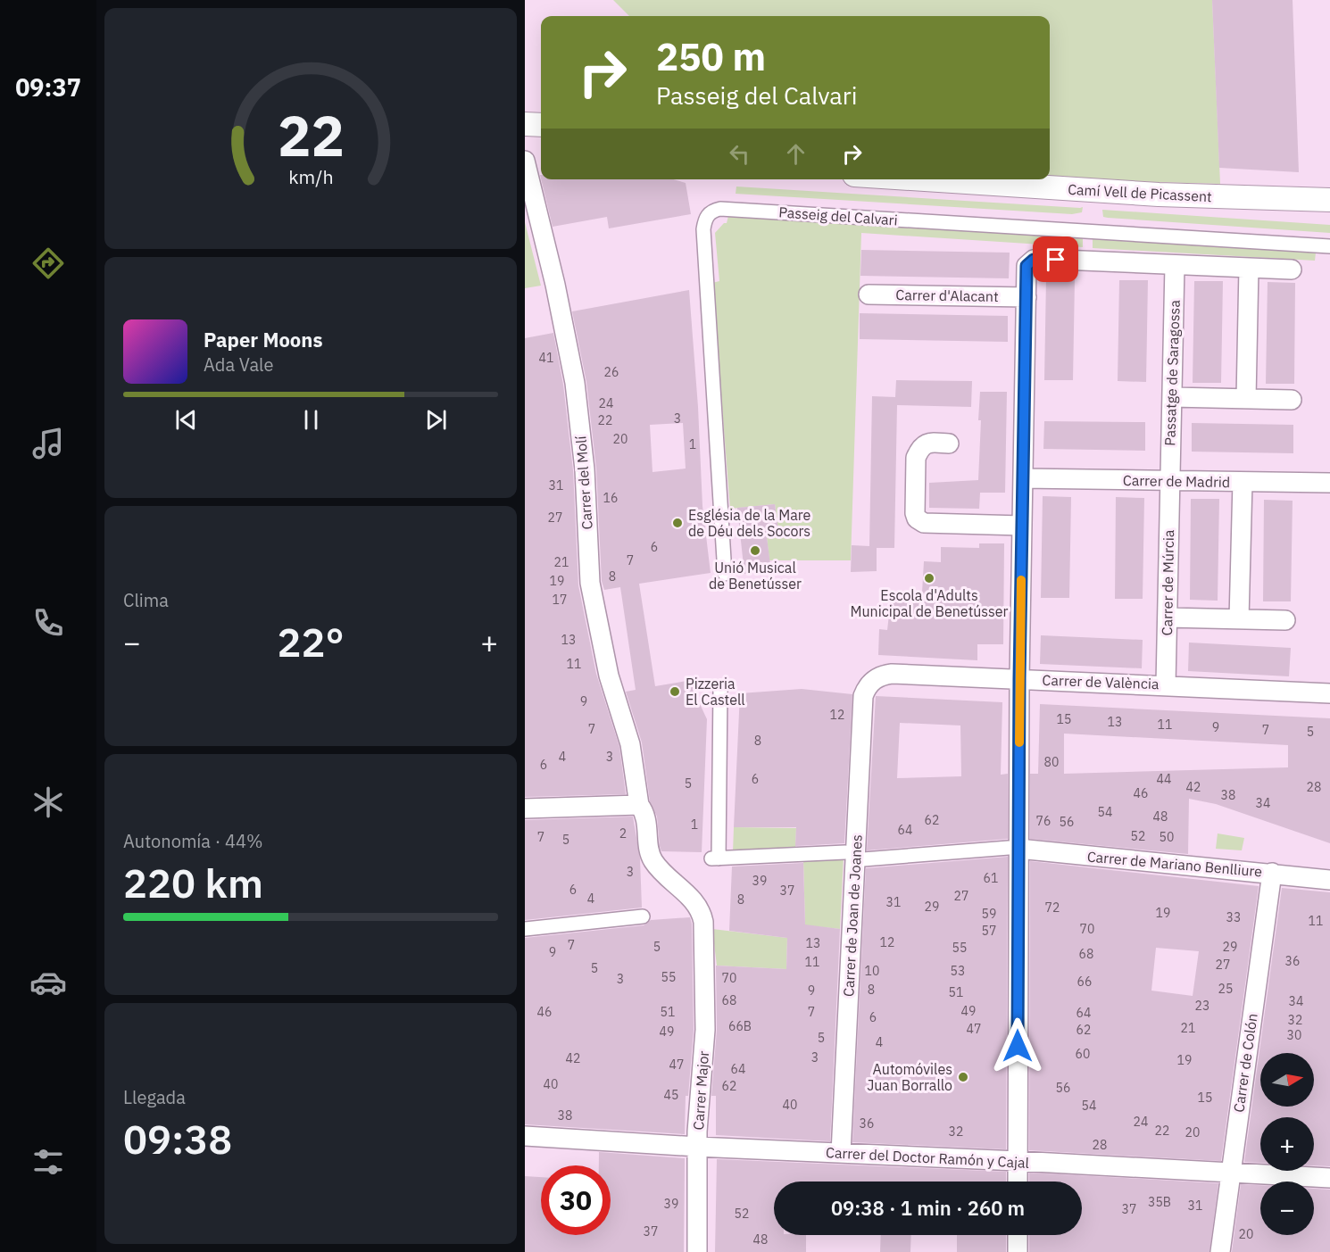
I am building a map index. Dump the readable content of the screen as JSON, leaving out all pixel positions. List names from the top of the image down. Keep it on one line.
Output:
{"streets":{"street":["Camí Vell de Picassent","Passeig del Calvari","Carrer d'Alacant","Passatge de Saragossa","Carrer de Madrid","Carrer del Molí","Carrer de Múrcia","Carrer de València","Carrer de Mariano Benlliure","Carrer de Joan de Joanes","Carrer de Colón","Carrer Major","Carrer del Doctor Ramón y Cajal"]},"crossings":[["Passatge de Saragossa","Carrer de Madrid"],["Passatge de Saragossa","Carrer de Múrcia"],["Carrer de Madrid","Carrer de Múrcia"],["Carrer del Molí","Carrer Major"],["Carrer de Múrcia","Carrer de València"],["Carrer de València","Carrer de Joan de Joanes"],["Carrer de Mariano Benlliure","Carrer de Colón"],["Carrer de Joan de Joanes","Carrer del Doctor Ramón y Cajal"],["Carrer de Colón","Carrer del Doctor Ramón y Cajal"],["Carrer Major","Carrer del Doctor Ramón y Cajal"]],"places":["Església de la Mare de Déu dels Socors","Unió Musical de Benetússer","Escola d'Adults Municipal de Benetússer","Pizzeria El Castell","Automóviles Juan Borrallo"],"house_numbers":["41","26","24","3","22","20","1","31","16","27","6","7","21","8","19","17","13","11","9","12","15","13","11","9","7","7","5","8","4","3","80","6","6","44","5","42","28","46","38","34","54","48","62","76","56","1","64","2","52","7","50","5","3","61","39","6","37","27","4","8","31","29","72","19","59","33","11","70","57","12","13","7","5","29","55","9","68","36","11","27","5","10","53","55","70","3","66","25","8","9","51","68","34","23","49","46","51","7","64","6","32","66B","21","47","62","49","30","5","4","60","3","42","19","47","64","40","62","56","45","15","40","54","38","24","36","22","32","20","28","35B","39","31","37","52","37","20","48"],"north":"right","page":{"tabs":"09:37","turn":["250 m","Passeig del Calvari"],"song":["Paper Moons","Ada Vale"],"tile":["Clima",["Autonomía · 44%","220 km"],["Llegada","09:38"]],"heat":["−","22°","+"],"map_buttons":["+","−"],"limit":"30","trip":"09:38 · 1 min · 260 m","gauge":["22","km/h"]}}
